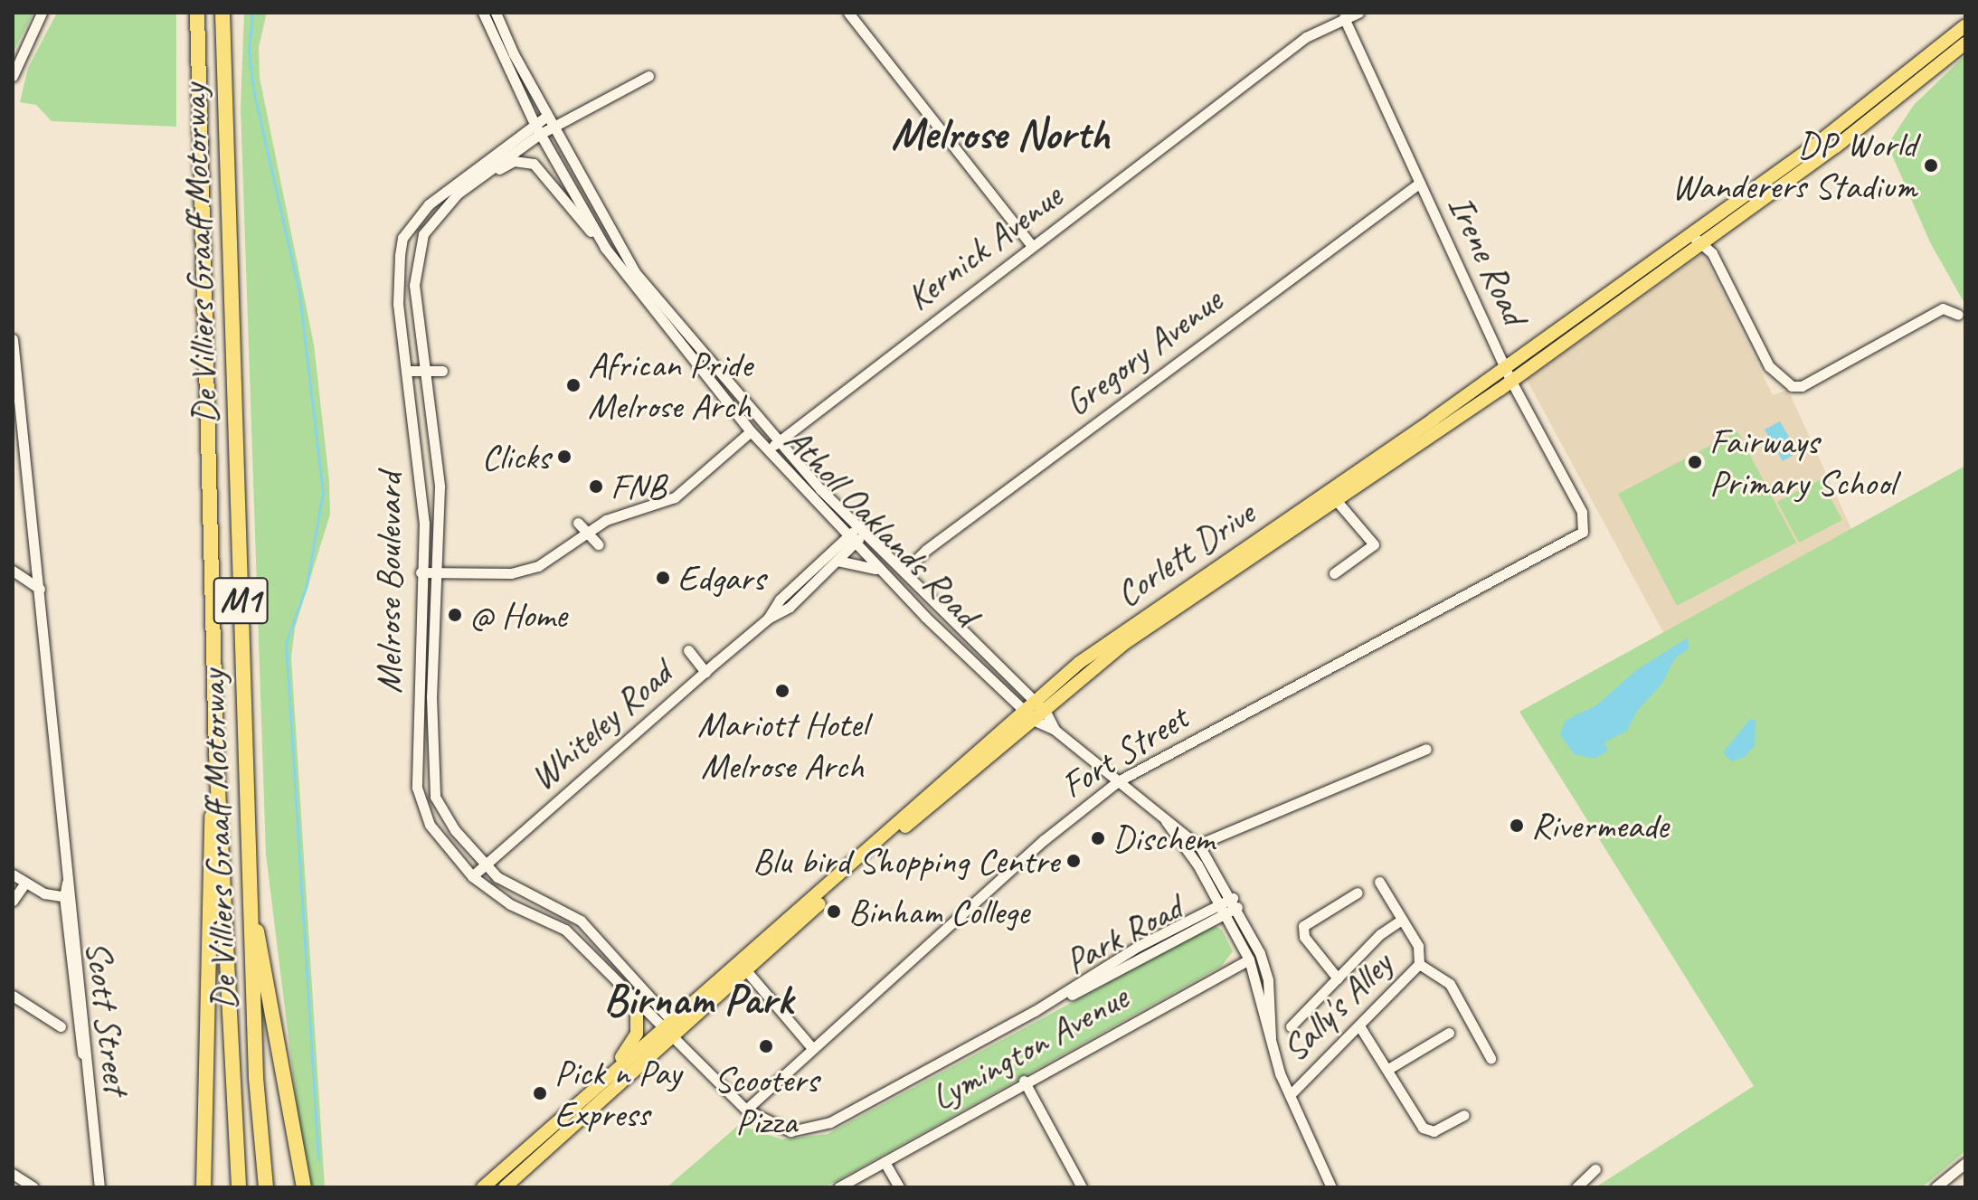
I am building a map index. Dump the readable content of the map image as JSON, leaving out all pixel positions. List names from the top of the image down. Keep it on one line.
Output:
{"streets":{"highway":["De Villiers Graaff Motorway","M1"],"main road":["Corlett Drive"],"street":["Kernick Avenue","Irene Road","Gregory Avenue","Atholl Oaklands Road","Melrose Boulevard","Whiteley Road","Fort Street","Park Road","Sally's Alley","Scott Street","Lymington Avenue"]},"crossings":[["Kernick Avenue","Irene Road"],["Kernick Avenue","Atholl Oaklands Road"],["Irene Road","Gregory Avenue"],["Irene Road","Corlett Drive"],["Irene Road","Fort Street"],["Gregory Avenue","Atholl Oaklands Road"],["Atholl Oaklands Road","Corlett Drive"],["Atholl Oaklands Road","Melrose Boulevard"],["Atholl Oaklands Road","Whiteley Road"],["Atholl Oaklands Road","Fort Street"],["Atholl Oaklands Road","Park Road"],["Atholl Oaklands Road","Sally's Alley"],["Atholl Oaklands Road","Lymington Avenue"],["Corlett Drive","Melrose Boulevard"],["Corlett Drive","Park Road"],["Melrose Boulevard","Whiteley Road"],["Melrose Boulevard","Park Road"],["Fort Street","Park Road"]],"districts":["Melrose North","Birnam Park"],"places":["DP World Wanderers Stadium","African Pride Melrose Arch","Clicks","Fairways Primary School","FNB","Edgars","@ Home","Mariott Hotel Melrose Arch","Rivermeade","Dischem","Blu bird Shopping Centre","Binham College","Scooters Pizza","Pick n Pay Express"]}
